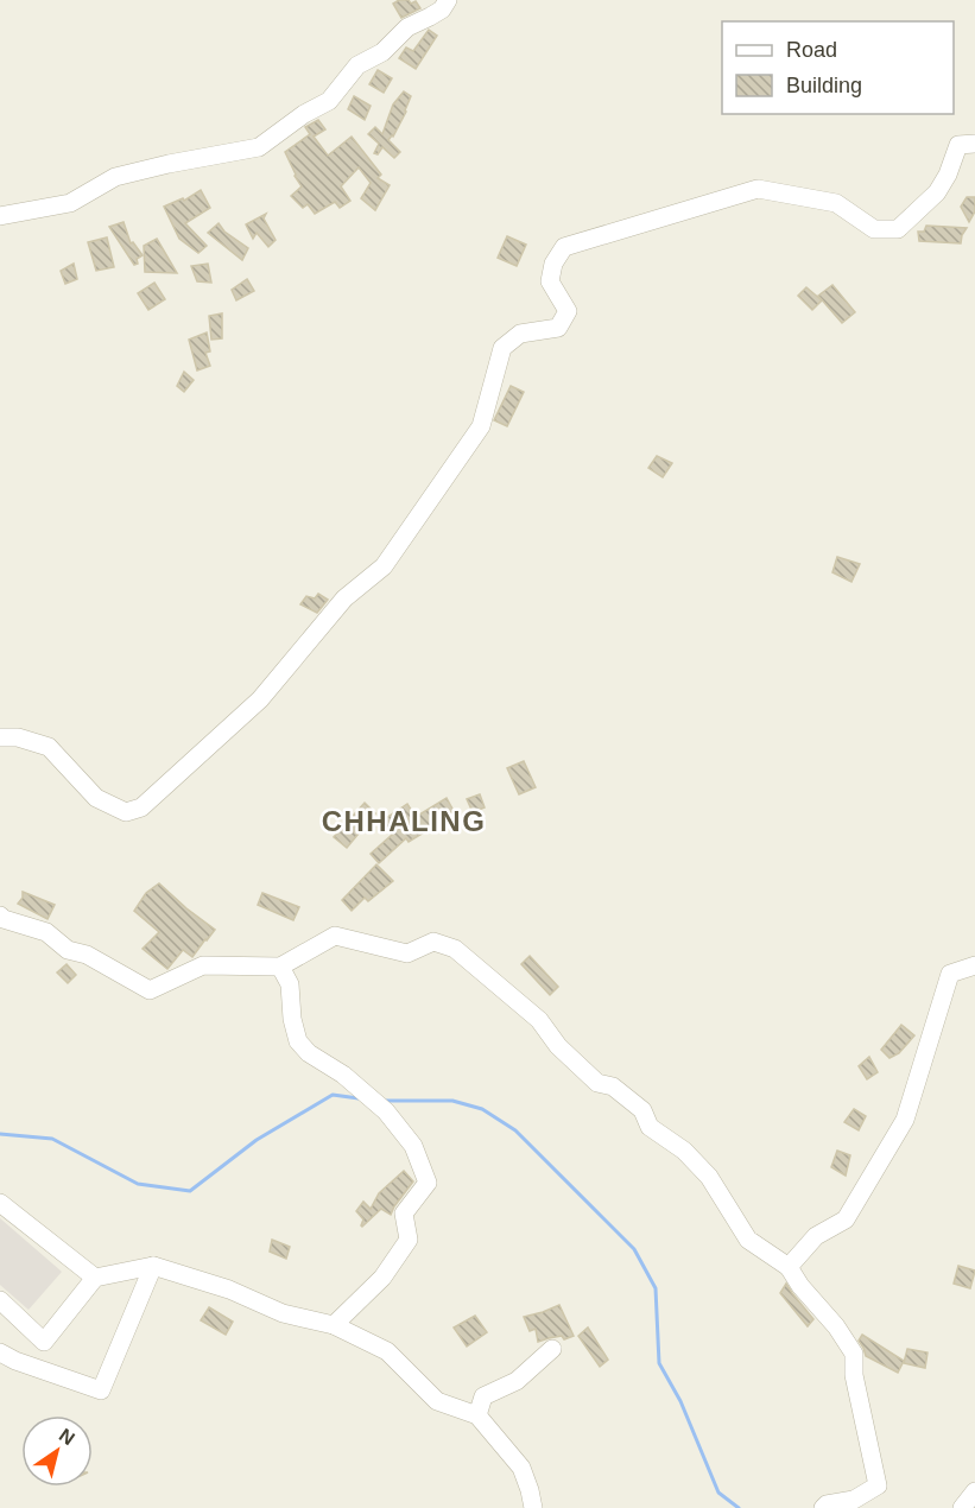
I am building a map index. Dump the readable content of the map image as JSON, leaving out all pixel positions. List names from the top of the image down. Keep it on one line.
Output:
{"districts":["CHHALING"],"legend":["Road","Building"],"north":"top right"}
